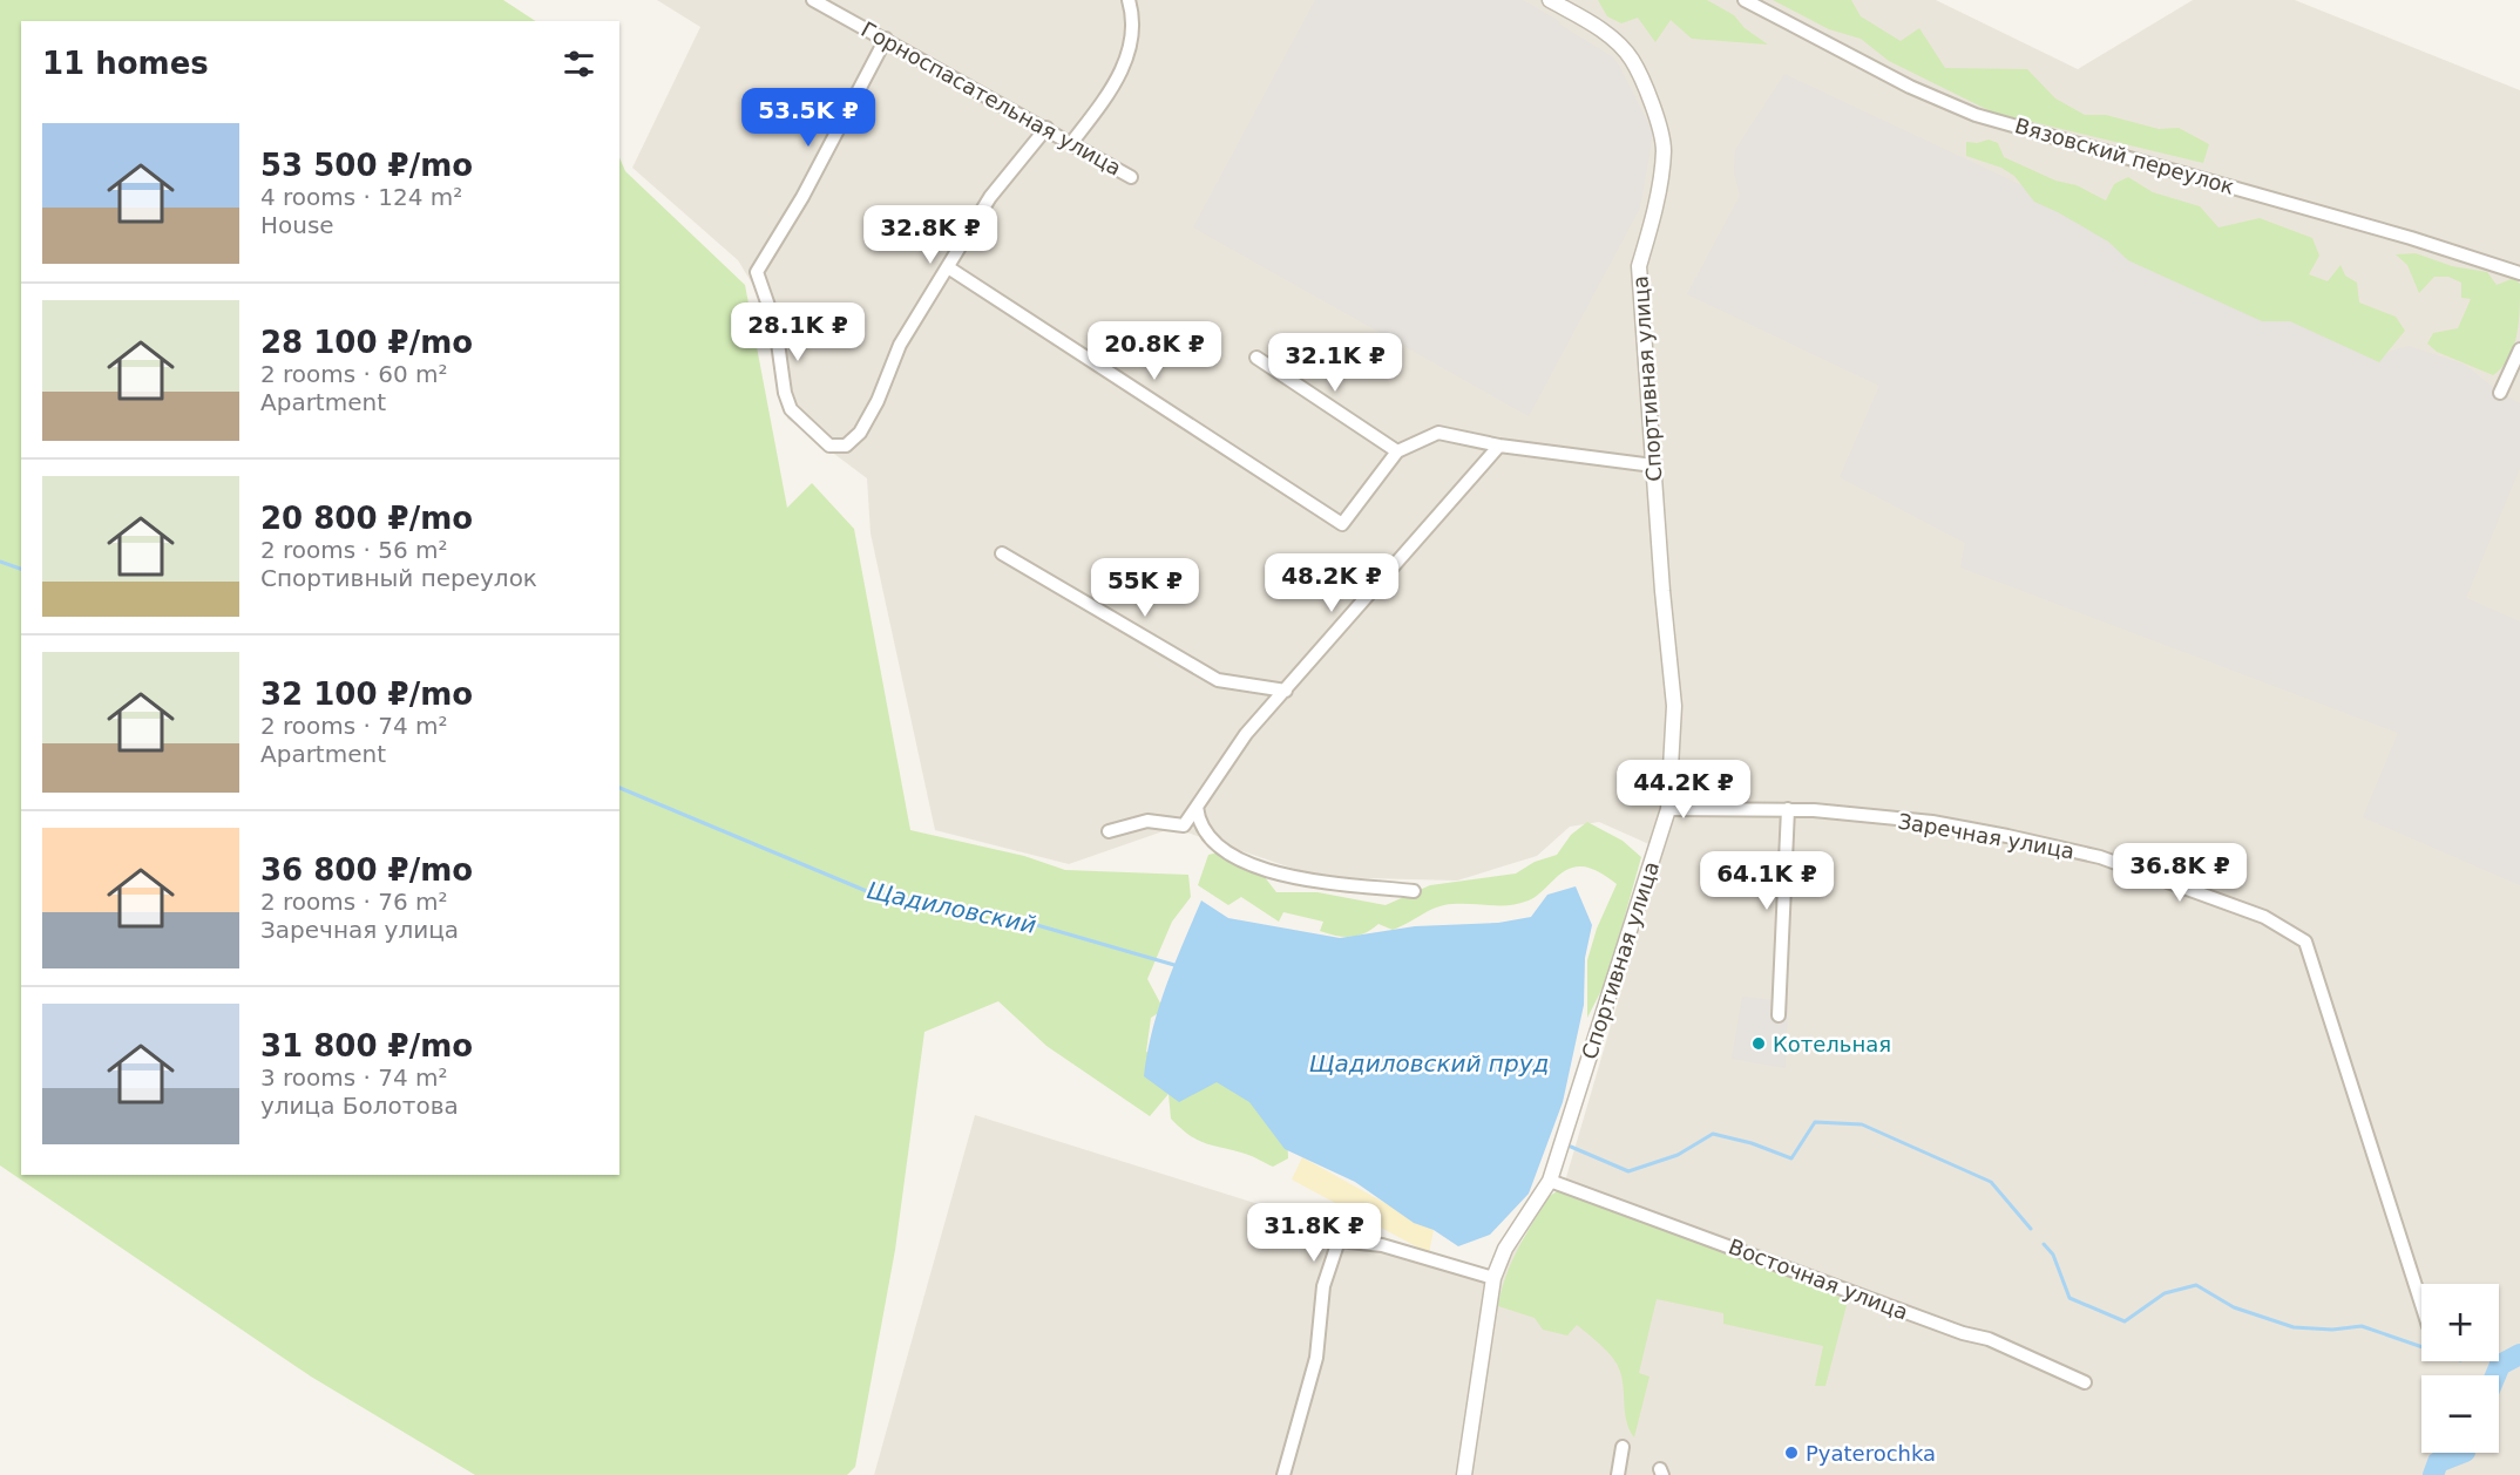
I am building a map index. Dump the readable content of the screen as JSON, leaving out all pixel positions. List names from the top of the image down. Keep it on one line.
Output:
{"streets":{"street":["Горноспасательная улица","Вязовский переулок","Спортивная улица","Заречная улица","Восточная улица"]},"crossings":[["Спортивная улица","Заречная улица"],["Спортивная улица","Восточная улица"]],"water":["Щадиловский","Щадиловский пруд"],"places":["Котельная","Pyaterochka"],"page":{"heading":"11 homes","price":["53.5K ₽","32.8K ₽","28.1K ₽","20.8K ₽","32.1K ₽","48.2K ₽","55K ₽","44.2K ₽","36.8K ₽","64.1K ₽","31.8K ₽"],"list":[{"name":"53 500 ₽/mo","note":"4 rooms · 124 m² · House"},{"name":"28 100 ₽/mo","note":"2 rooms · 60 m² · Apartment"},{"name":"20 800 ₽/mo","note":"2 rooms · 56 m² · Спортивный переулок"},{"name":"32 100 ₽/mo","note":"2 rooms · 74 m² · Apartment"},{"name":"36 800 ₽/mo","note":"2 rooms · 76 m² · Заречная улица"},{"name":"31 800 ₽/mo","note":"3 rooms · 74 m² · улица Болотова"}],"map_buttons":["+","−"]}}
